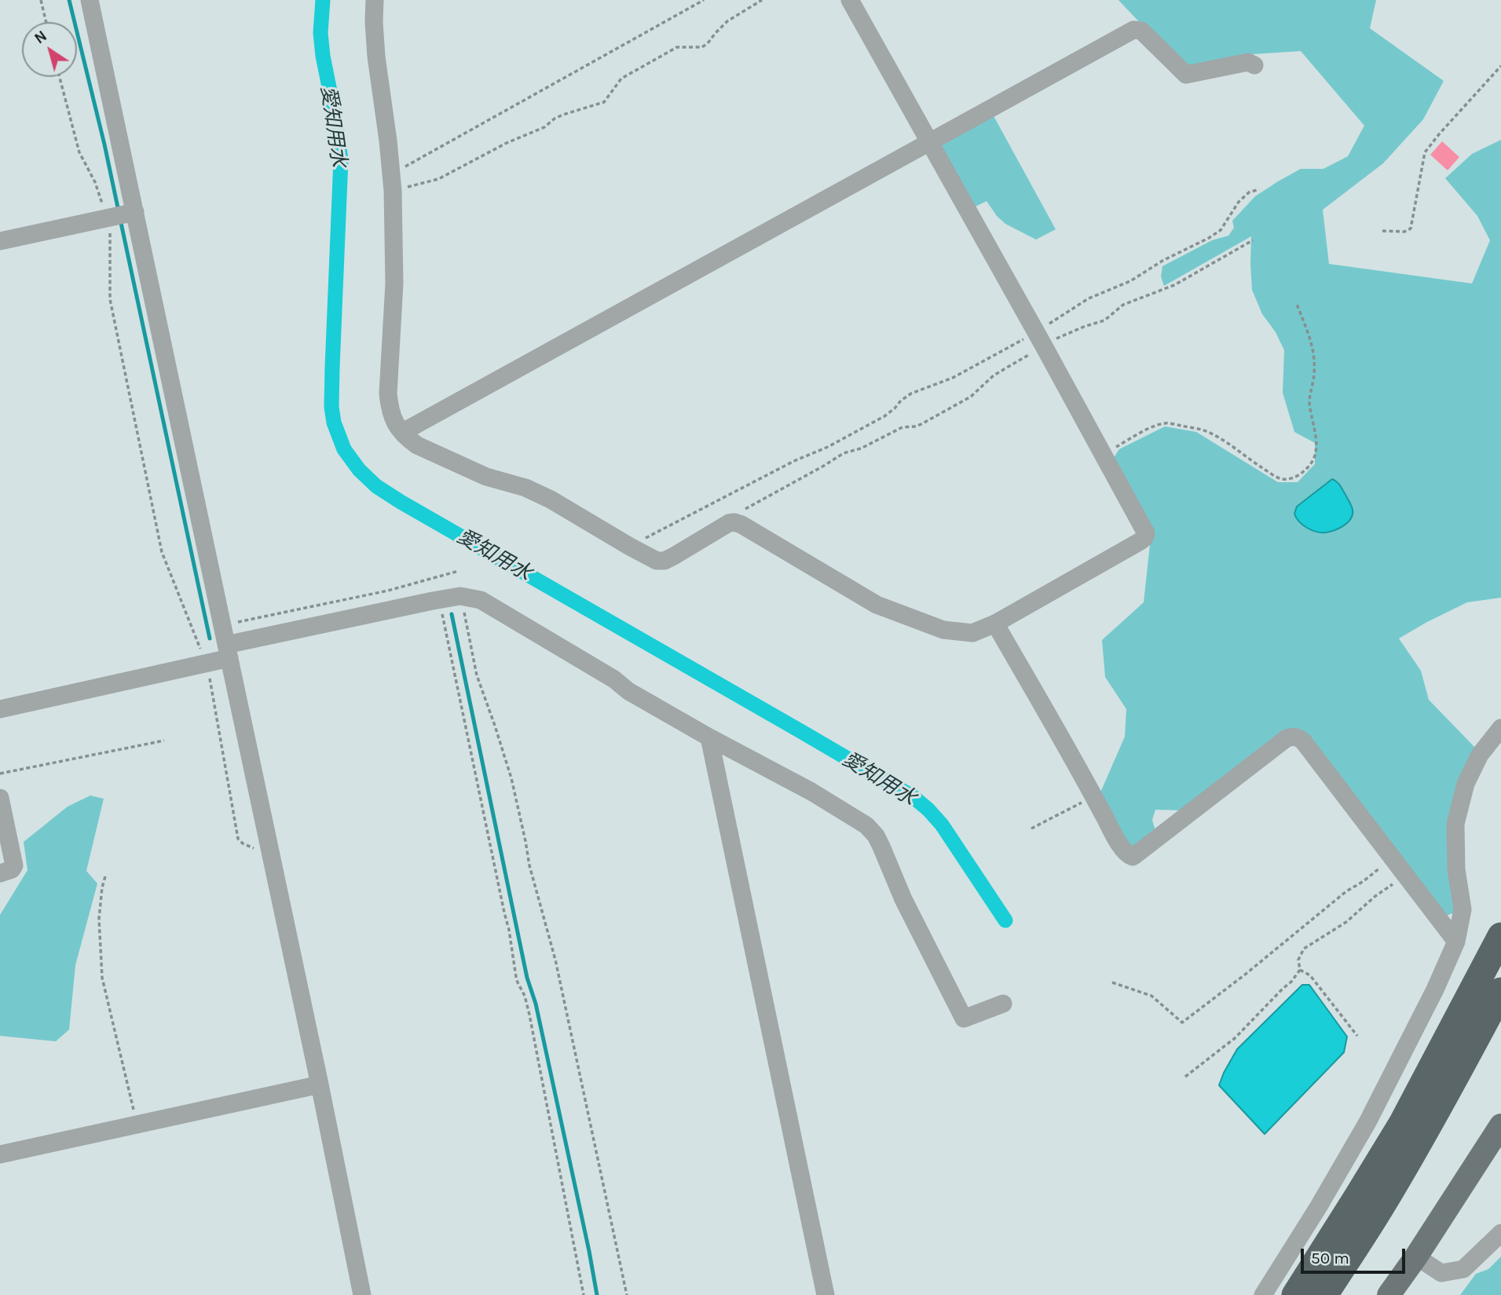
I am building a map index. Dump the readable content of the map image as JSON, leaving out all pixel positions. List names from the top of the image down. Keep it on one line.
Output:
{"water":["愛知用水"],"scale_bar":"50 m","north":"top left"}
